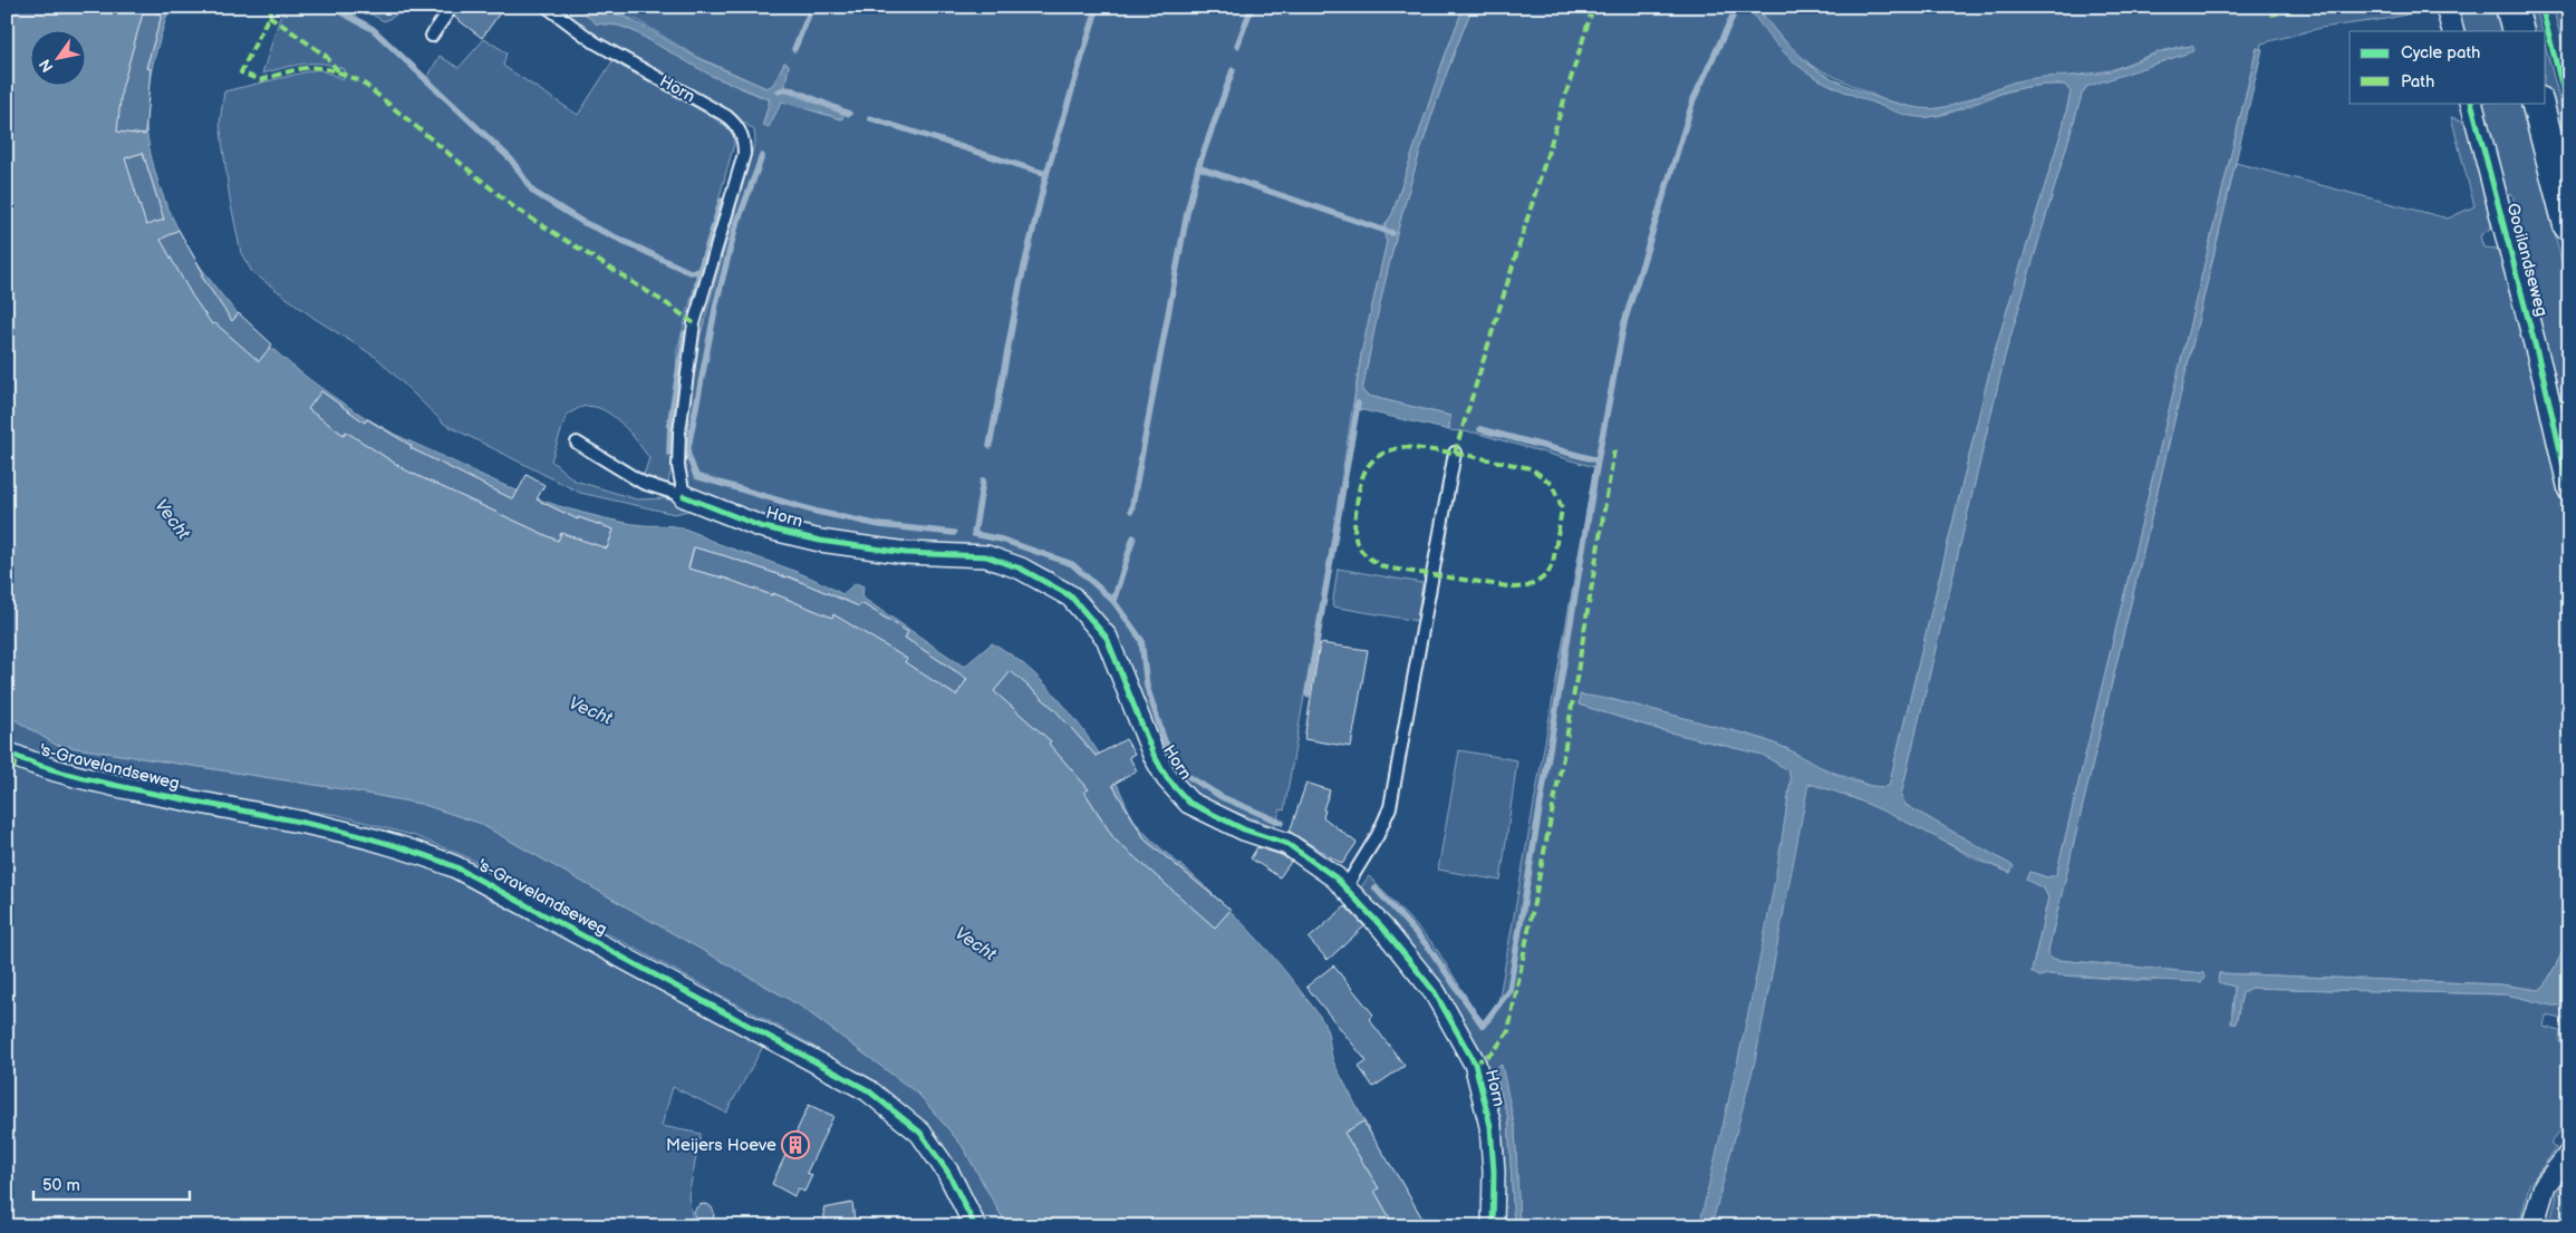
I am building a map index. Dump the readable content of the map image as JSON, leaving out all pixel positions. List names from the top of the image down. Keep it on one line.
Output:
{"streets":{"street":["Horn","Gooilandseweg","'s-Gravelandseweg"]},"water":["Vecht"],"places":{"building":["Meijers Hoeve"]},"legend":["Cycle path","Path"],"scale_bar":"50 m","north":"bottom left"}
